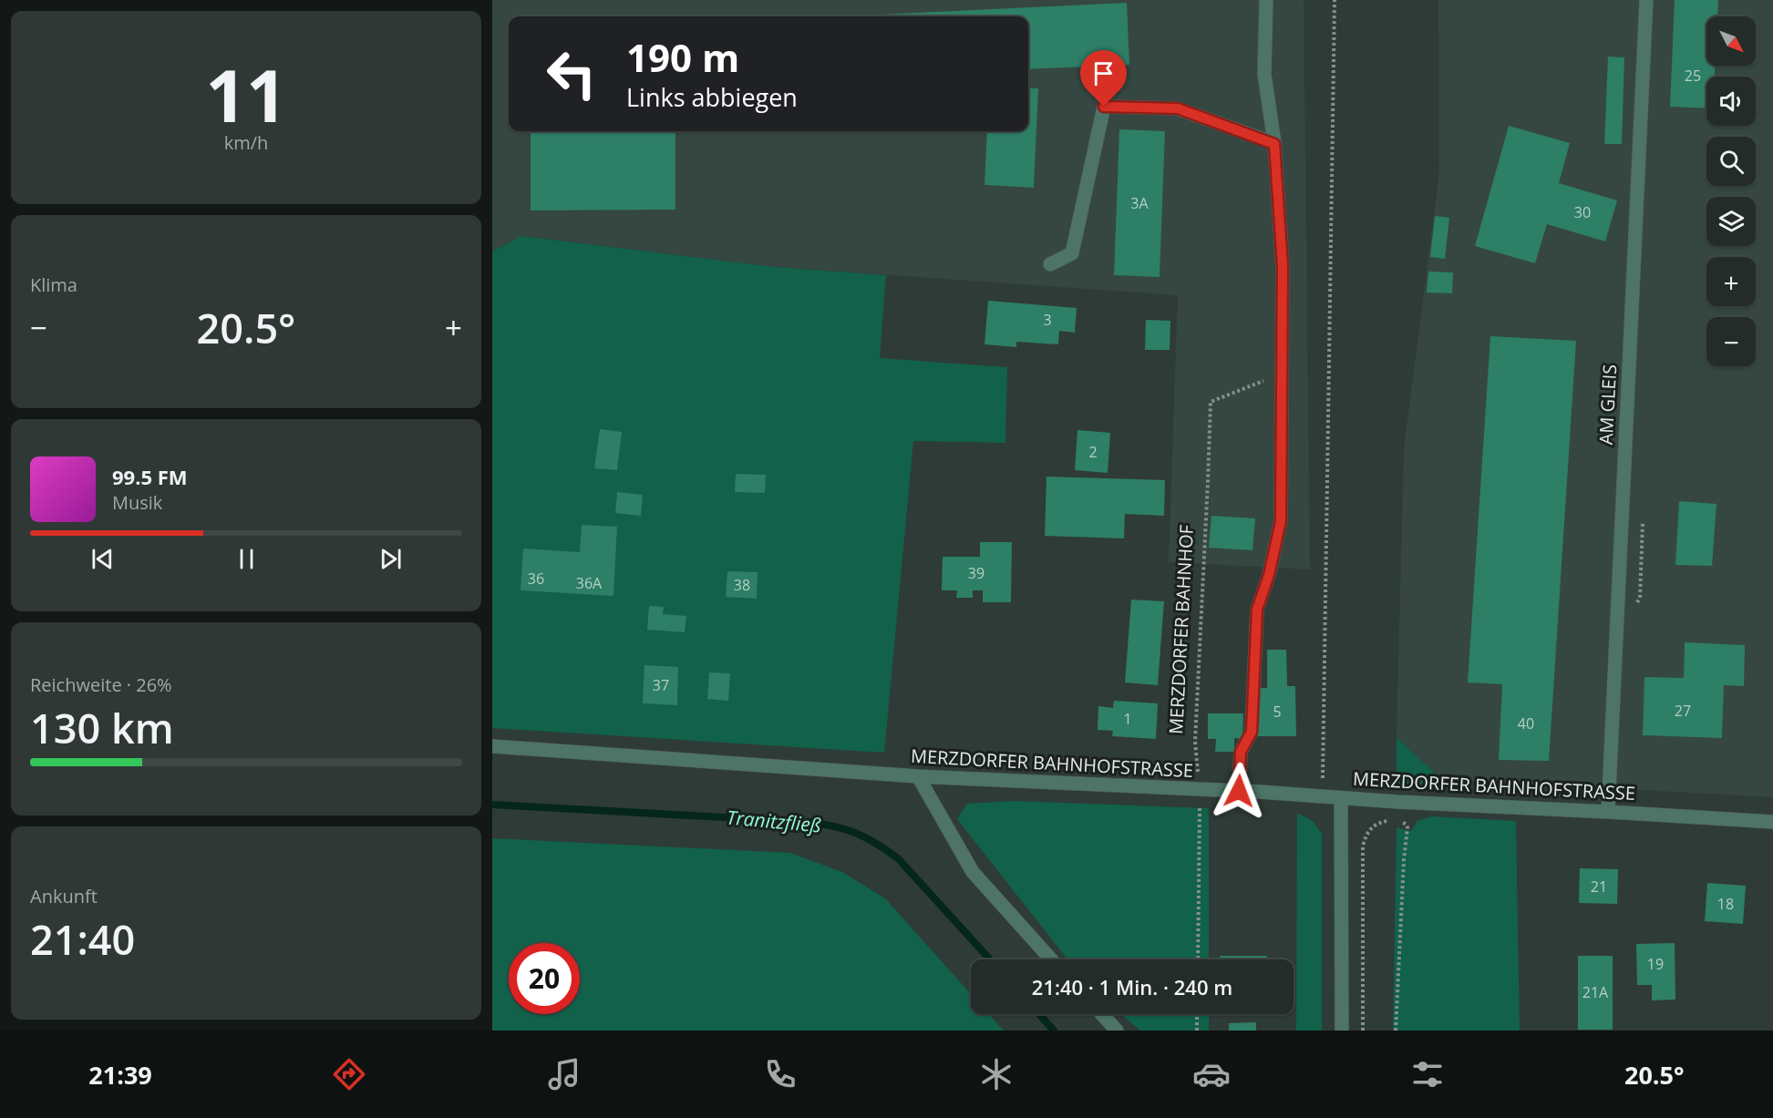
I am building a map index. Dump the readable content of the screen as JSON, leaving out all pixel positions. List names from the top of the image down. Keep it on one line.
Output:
{"streets":{"street":["AM GLEIS","MERZDORFER BAHNHOFSTRASSE"],"path":["MERZDORFER BAHNHOF"]},"crossings":[["AM GLEIS","MERZDORFER BAHNHOFSTRASSE"],["MERZDORFER BAHNHOF","MERZDORFER BAHNHOFSTRASSE"]],"water":["Tranitzfließ"],"house_numbers":["25","3A","30","3","2","39","36","36A","38","37","27","5","1","40","21","18","19","21A"],"north":"bottom right","page":{"tile":[["11","km/h"],"Klima",["Reichweite · 26%","130 km"],["Ankunft","21:40"]],"map_buttons":["+","−"],"turn":["190 m","Links abbiegen"],"heat":["−","20.5°","+"],"song":["99.5 FM","Musik"],"limit":"20","trip":"21:40 · 1 Min. · 240 m","tabs":["21:39","20.5°"]}}
